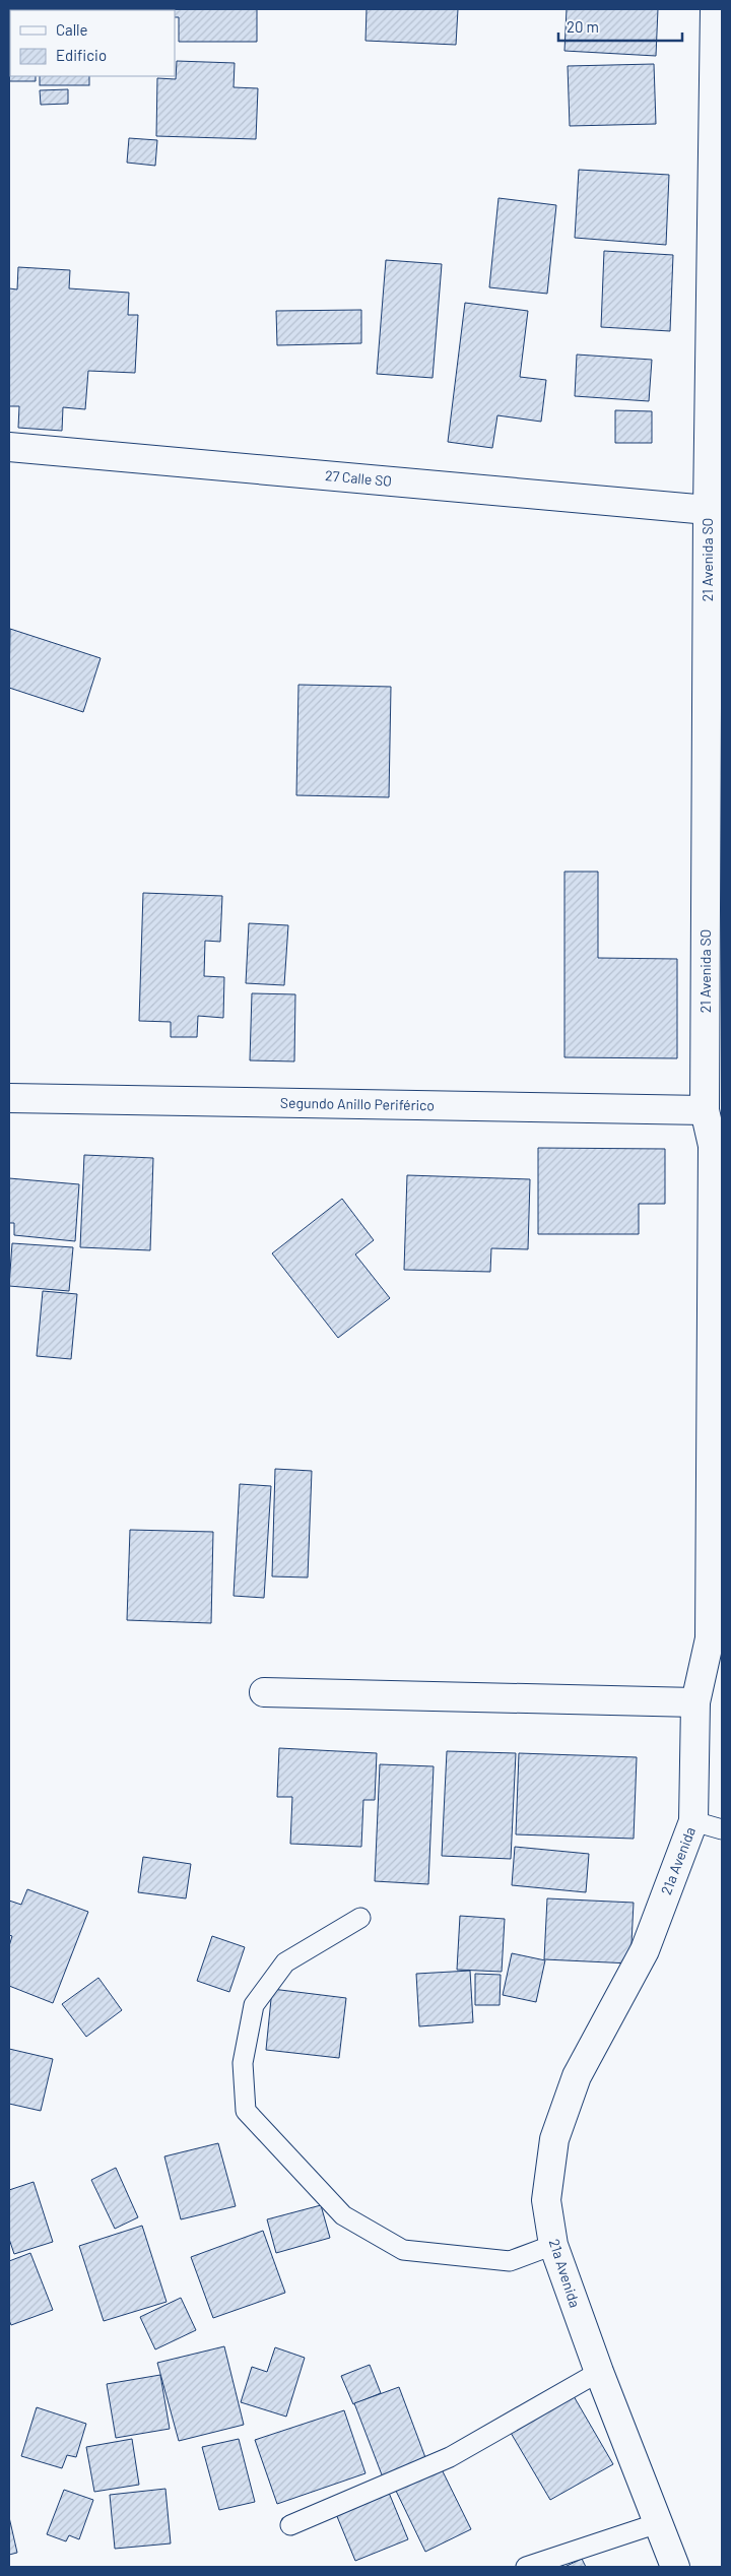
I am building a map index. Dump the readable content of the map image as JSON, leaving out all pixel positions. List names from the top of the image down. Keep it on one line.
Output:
{"streets":{"street":["27 Calle SO","21 Avenida SO","Segundo Anillo Periférico","21a Avenida"]},"crossings":[["27 Calle SO","21 Avenida SO"],["21 Avenida SO","Segundo Anillo Periférico"],["21 Avenida SO","21a Avenida"],["Segundo Anillo Periférico","21a Avenida"]],"legend":["Calle","Edificio"],"scale_bar":"20 m"}
